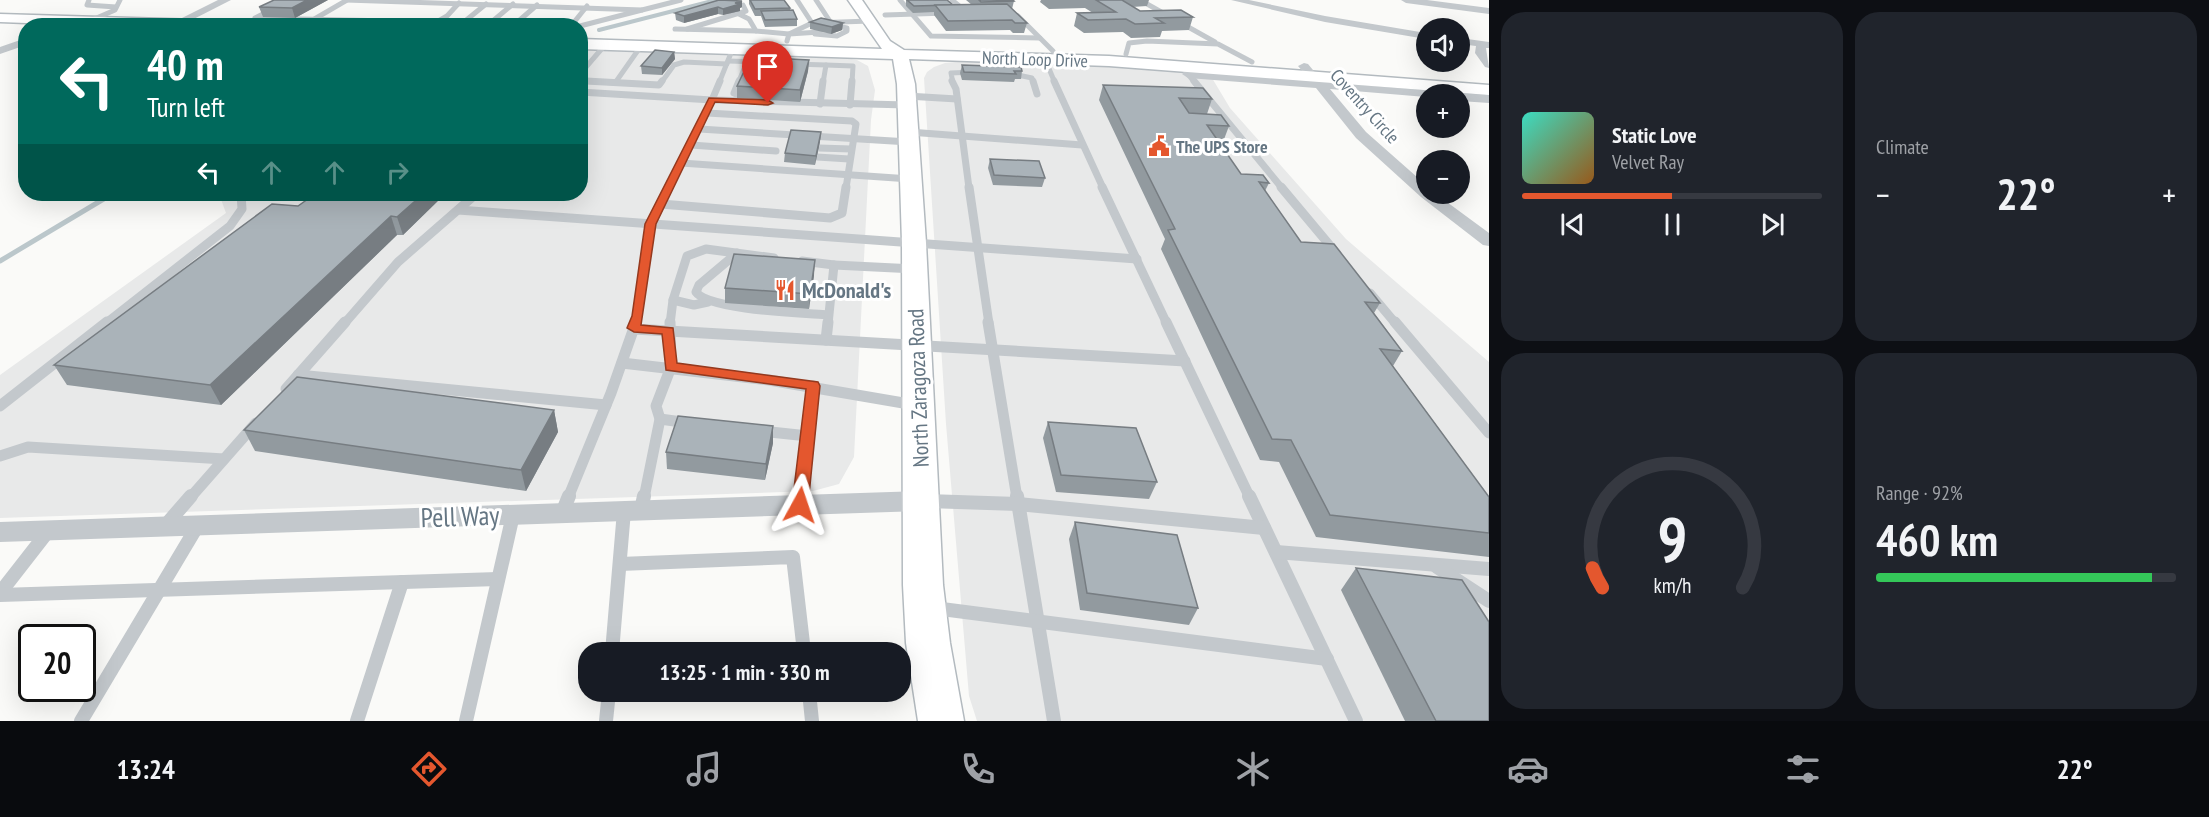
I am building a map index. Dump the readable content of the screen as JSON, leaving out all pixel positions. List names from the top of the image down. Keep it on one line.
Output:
{"streets":{"main road":["North Loop Drive","North Zaragoza Road"],"street":["Coventry Circle","Pell Way"]},"crossings":[["North Loop Drive","Coventry Circle"],["North Loop Drive","North Zaragoza Road"],["North Zaragoza Road","Pell Way"]],"places":{"public building":["The UPS Store"],"restaurant":["McDonald's"]},"page":{"tile":["Climate",["Range · 92%","460 km"]],"map_buttons":["+","−"],"turn":["40 m","Turn left"],"song":["Static Love","Velvet Ray"],"heat":["−","22°","+"],"limit":"20","trip":"13:25 · 1 min · 330 m","tabs":["13:24","22°"],"gauge":["9","km/h"]}}
